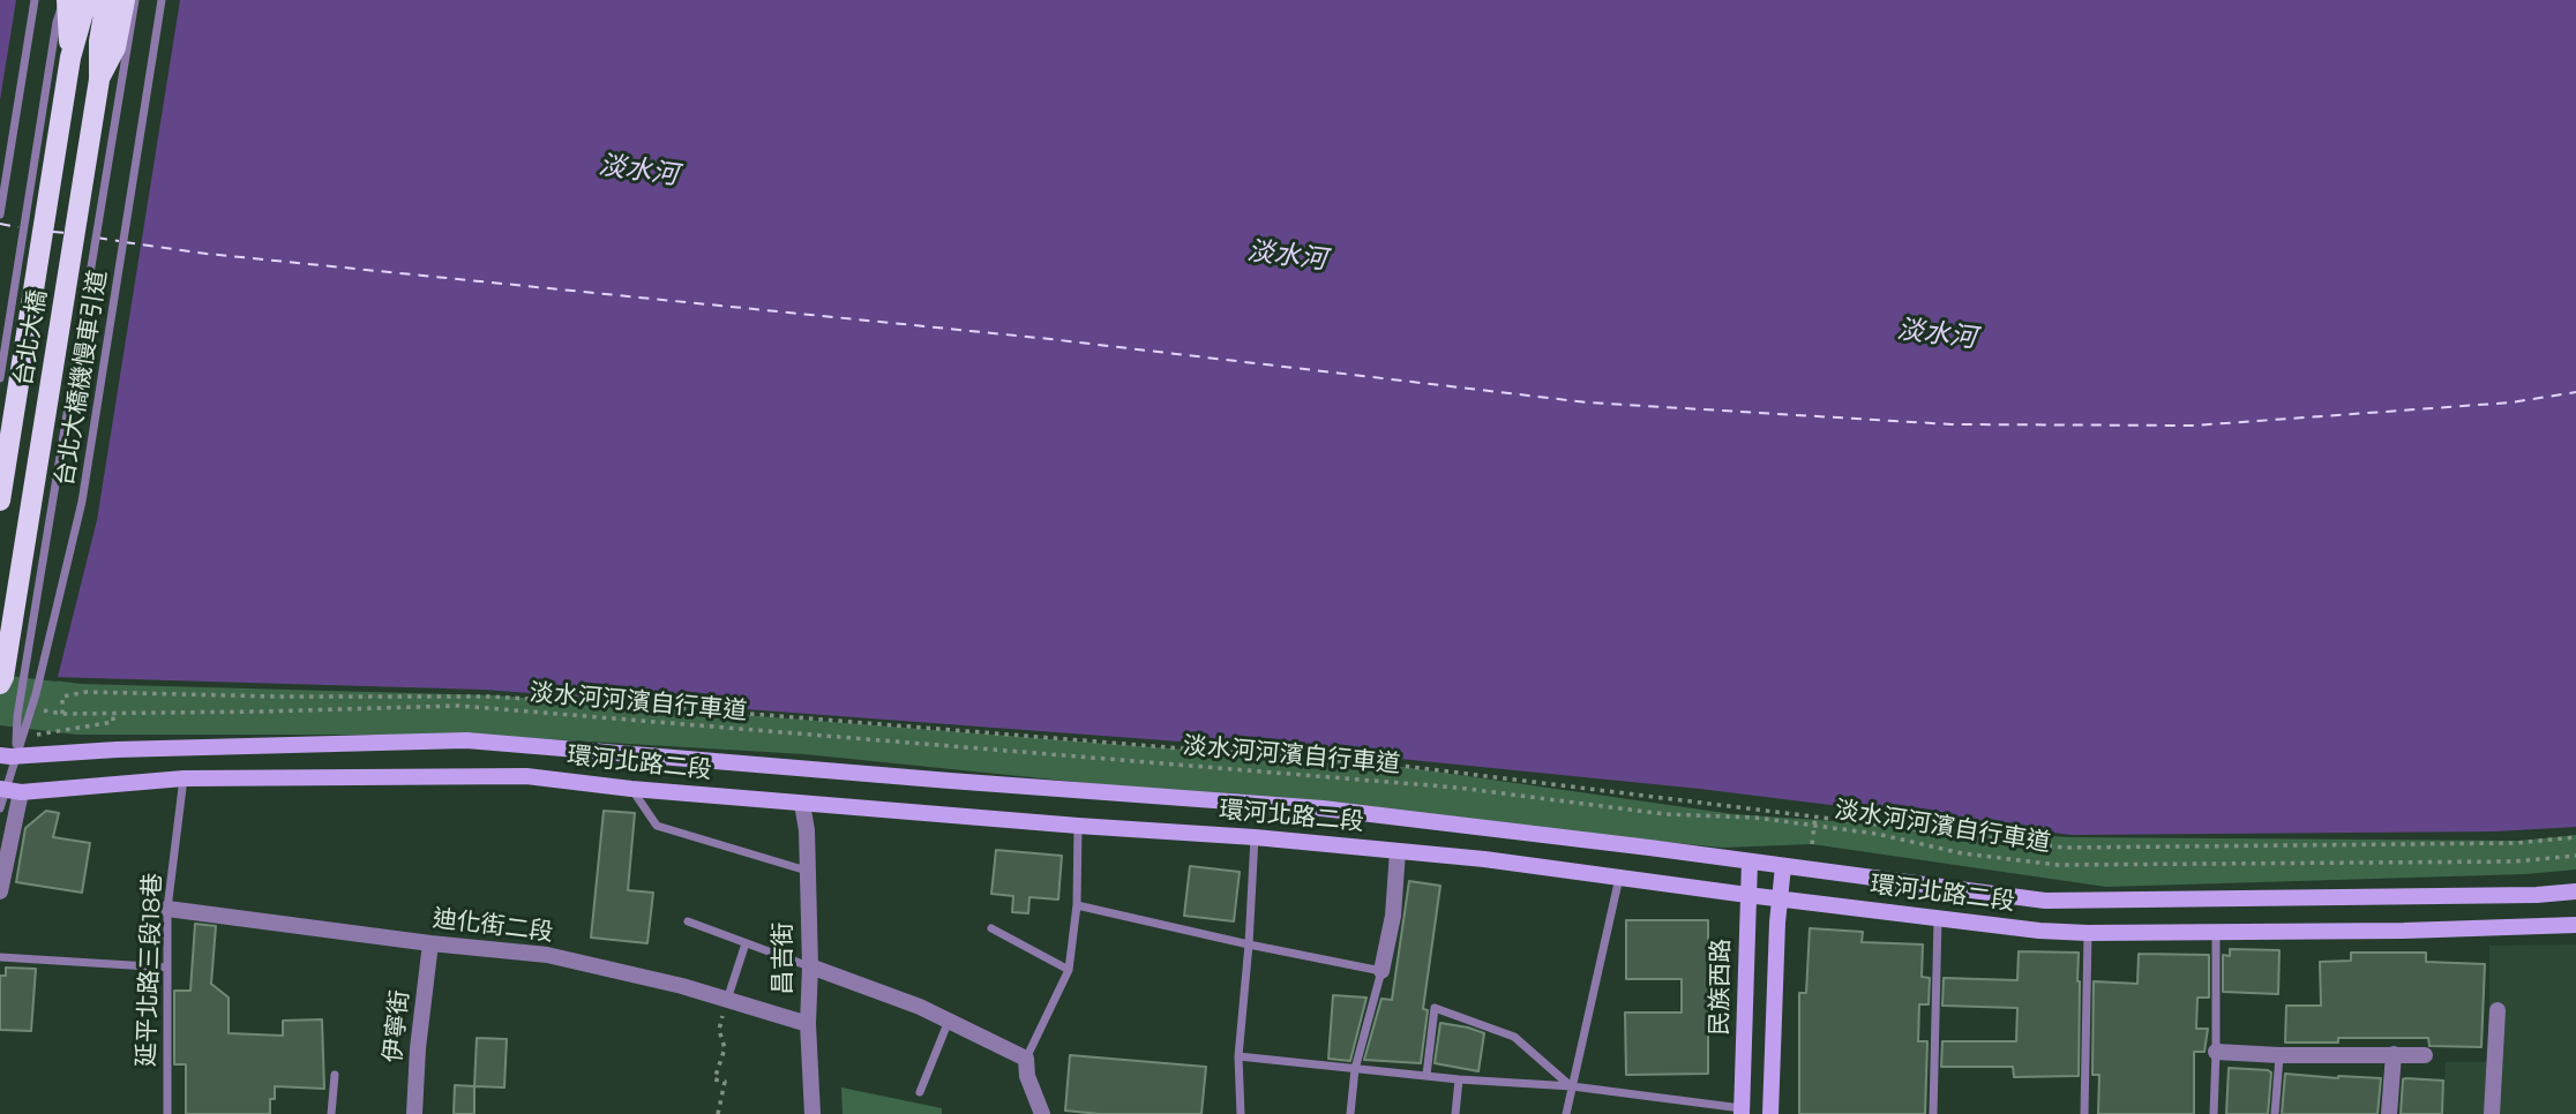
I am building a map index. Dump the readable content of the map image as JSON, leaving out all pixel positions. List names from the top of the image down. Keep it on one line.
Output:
{"streets":{"main road":["台北大橋","環河北路二段","民族西路"],"street":["迪化街二段","昌吉街","伊寧街"],"lane":["台北大橋機慢車引道","延平北路三段18巷"],"path":["淡水河河濱自行車道"]},"crossings":[["台北大橋機慢車引道","環河北路二段"],["環河北路二段","昌吉街"],["環河北路二段","延平北路三段18巷"],["環河北路二段","民族西路"],["迪化街二段","昌吉街"],["迪化街二段","延平北路三段18巷"],["迪化街二段","伊寧街"]],"water":["淡水河"]}
